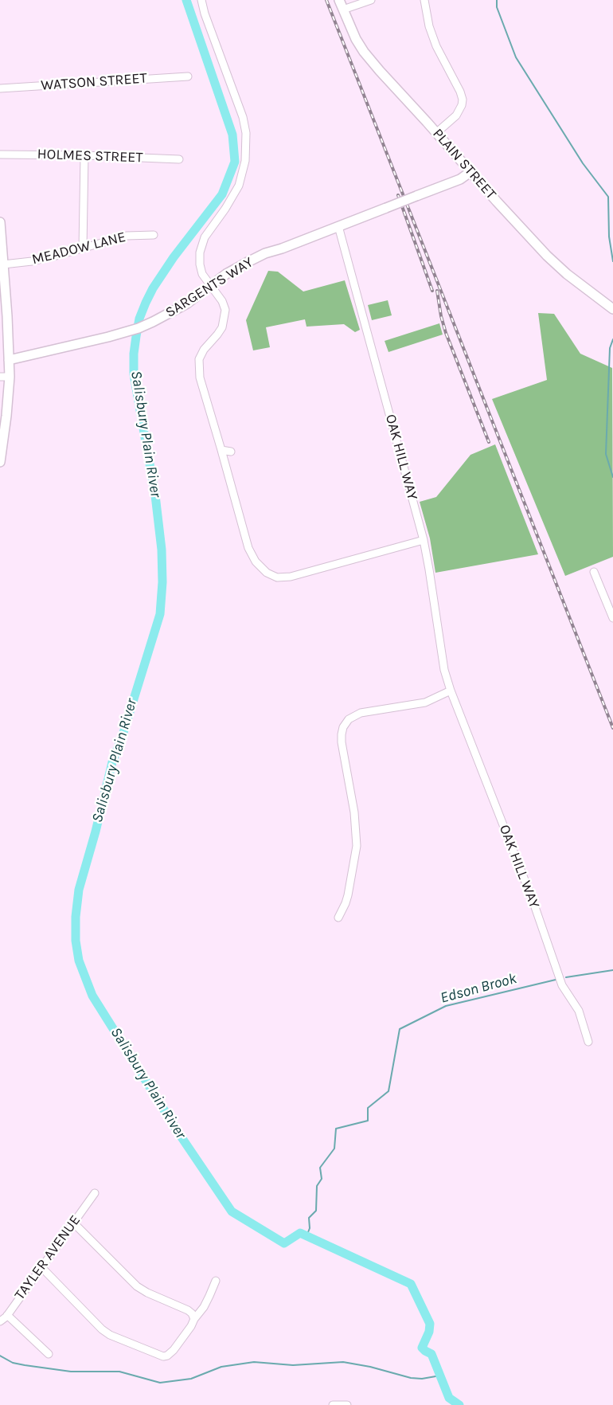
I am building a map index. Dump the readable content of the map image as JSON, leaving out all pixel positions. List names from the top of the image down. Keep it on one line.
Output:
{"streets":{"main road":["PLAIN STREET","SARGENTS WAY"],"street":["WATSON STREET","HOLMES STREET","MEADOW LANE","OAK HILL WAY","TAYLER AVENUE"]},"crossings":[["PLAIN STREET","SARGENTS WAY"],["SARGENTS WAY","OAK HILL WAY"]],"water":["Salisbury Plain River","Edson Brook"]}
